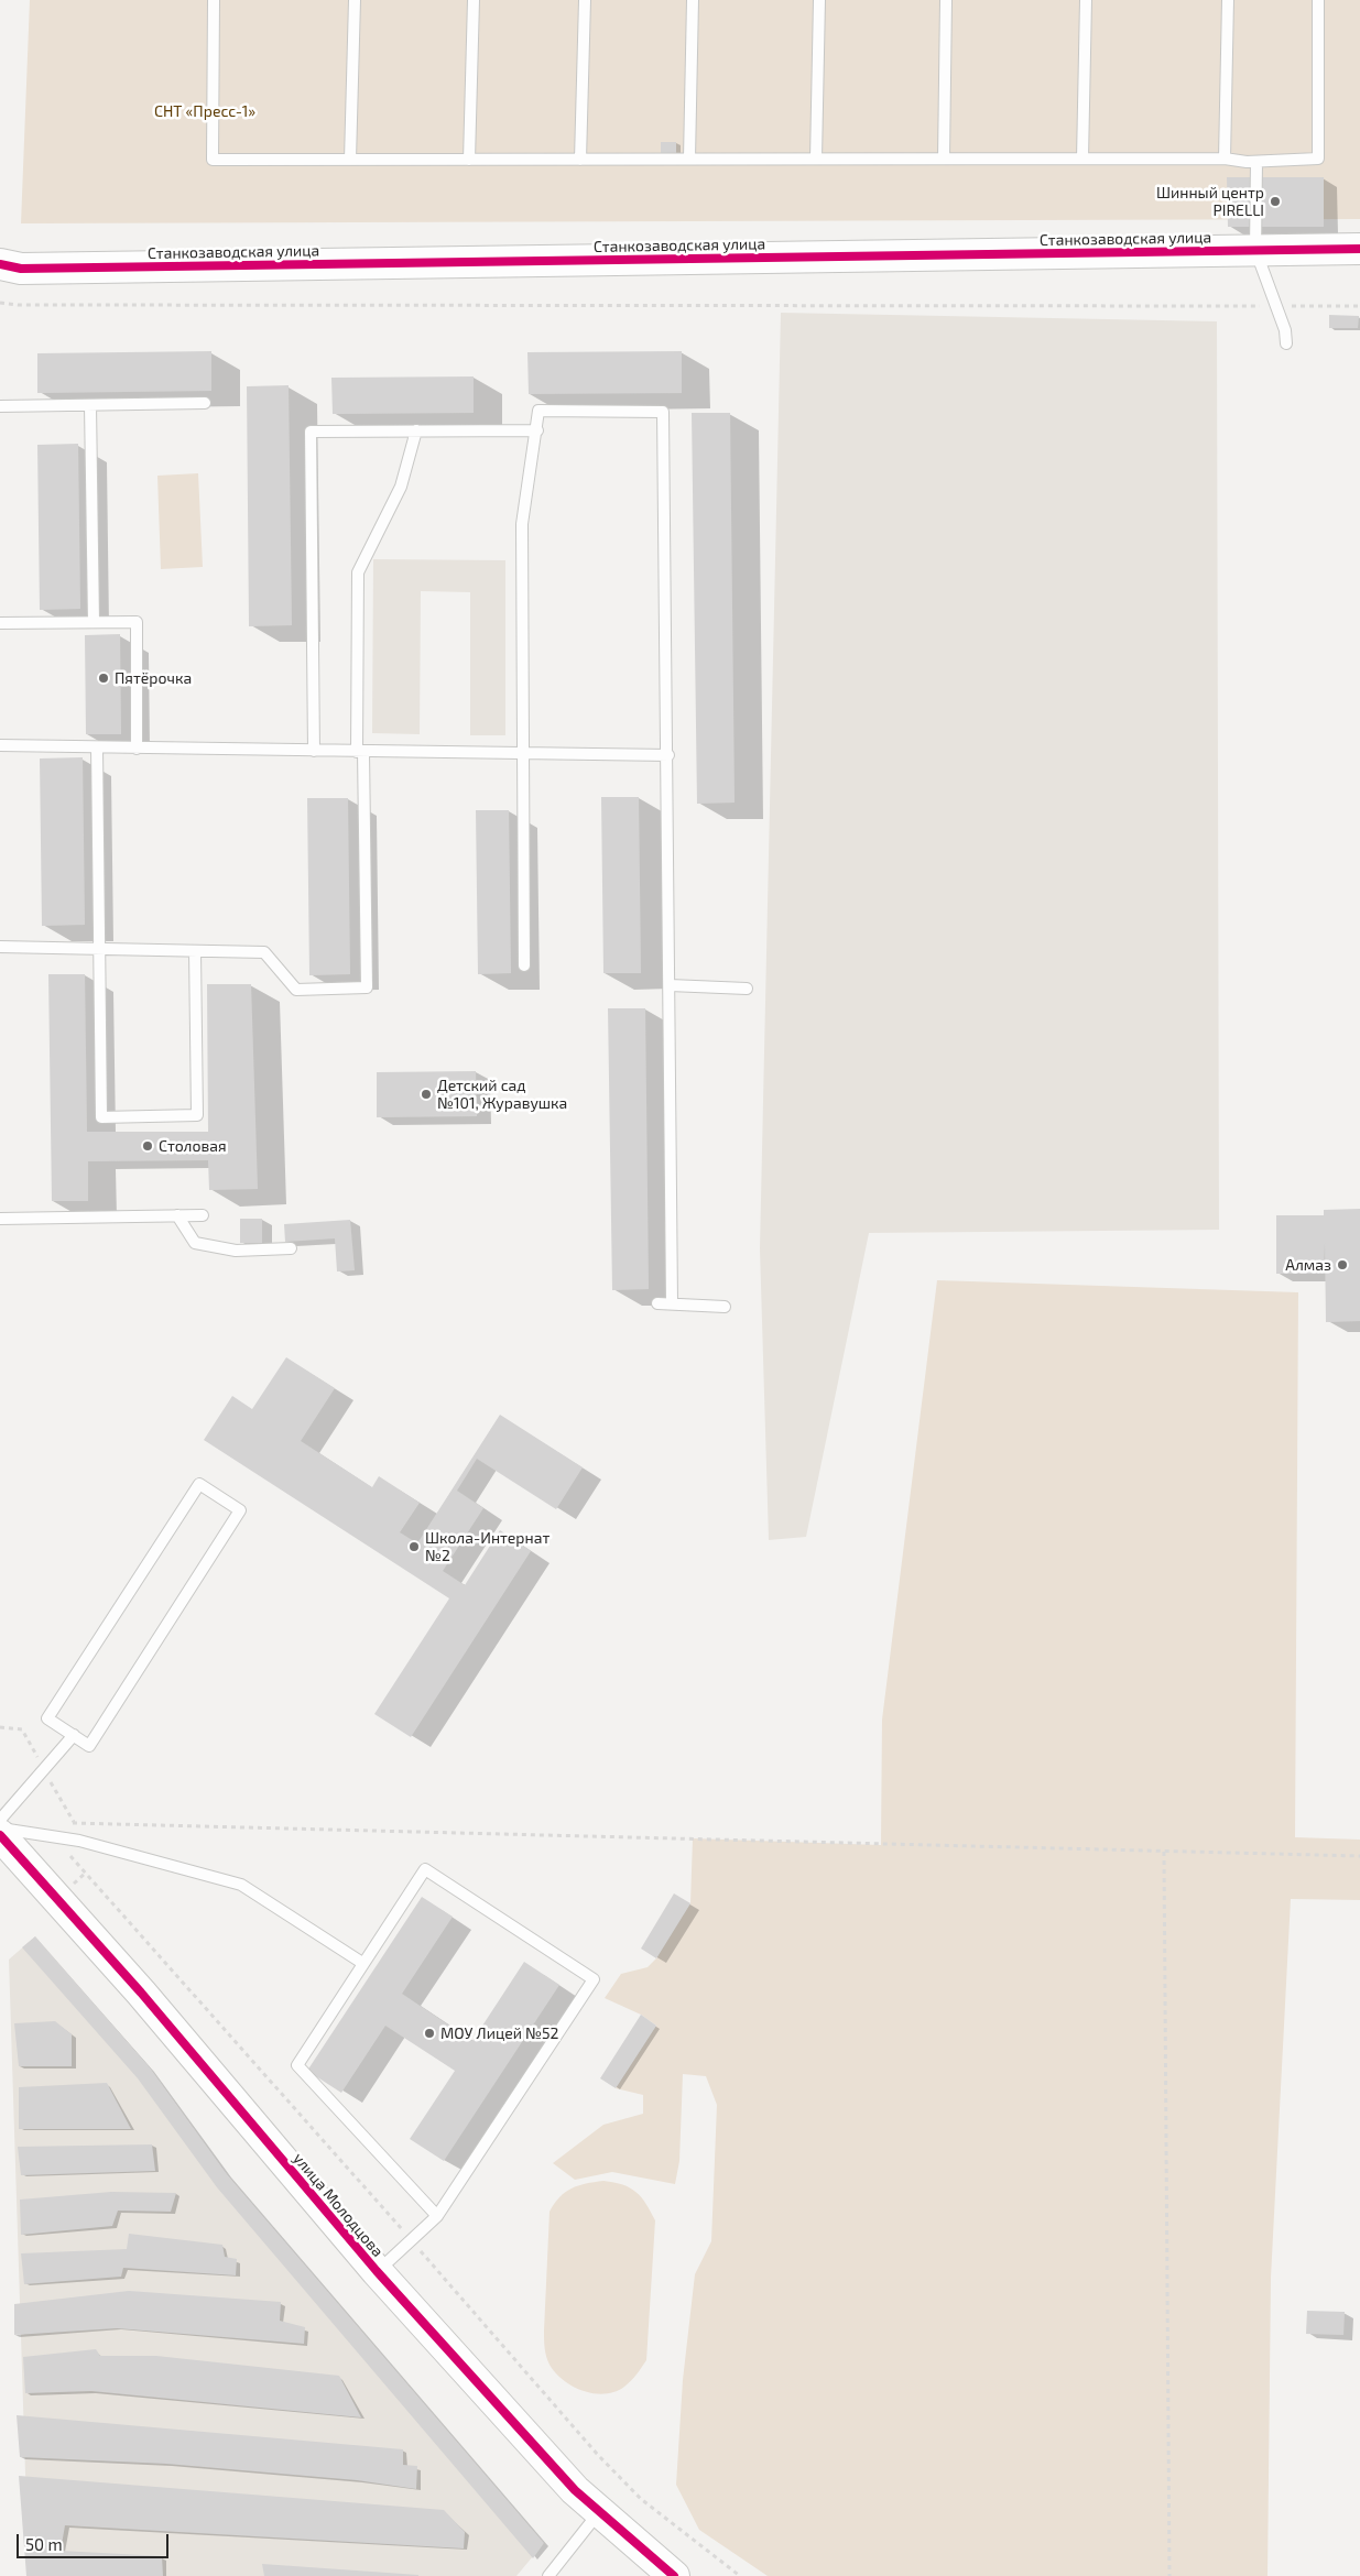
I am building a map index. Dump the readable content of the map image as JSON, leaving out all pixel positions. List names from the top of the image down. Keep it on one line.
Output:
{"streets":{"street":["Станкозаводская улица","улица Молодцова"]},"parks":["СНТ «Пресс-1»"],"places":["Шинный центр PIRELLI","Пятёрочка","Детский сад №101, Журавушка","Столовая","Алмаз","Школа-Интернат №2","МОУ Лицей №52"],"scale_bar":"50 m"}
